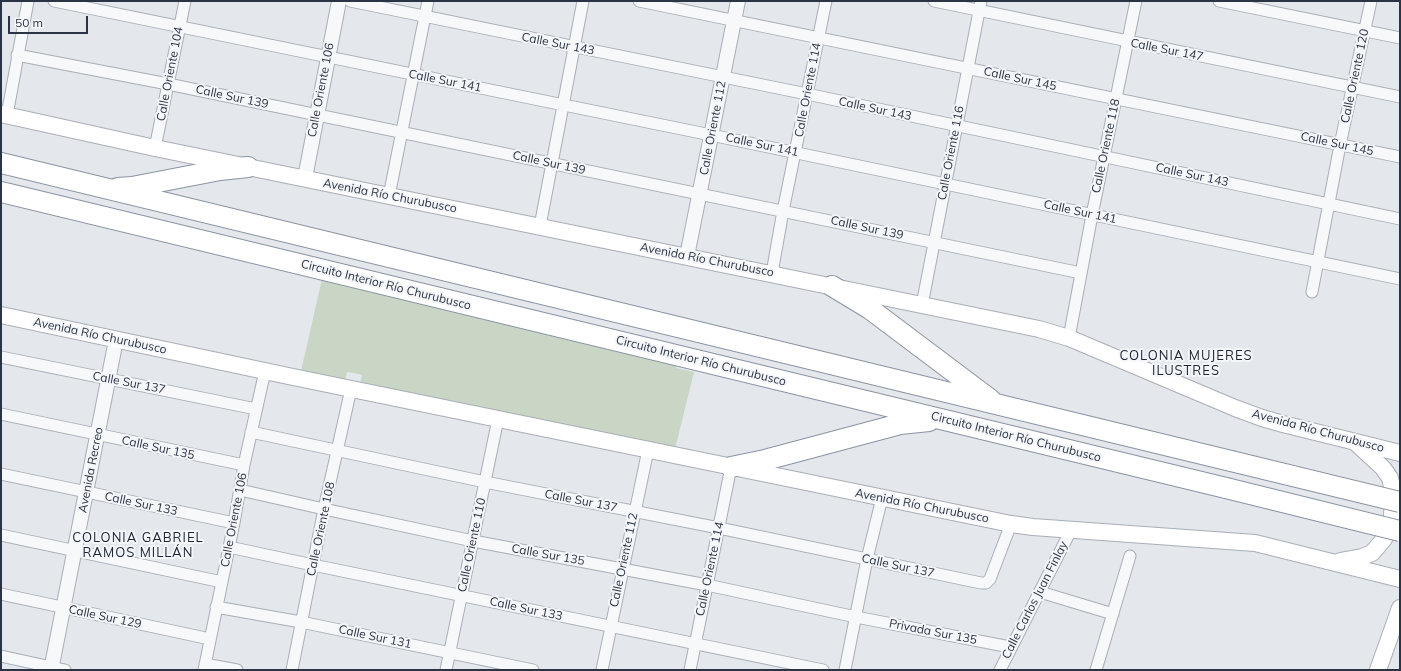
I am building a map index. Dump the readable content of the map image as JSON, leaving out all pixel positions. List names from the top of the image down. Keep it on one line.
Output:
{"streets":{"highway":["Circuito Interior Río Churubusco"],"main road":["Avenida Río Churubusco"],"street":["Calle Sur 143","Calle Sur 147","Calle Oriente 104","Calle Oriente 120","Calle Sur 145","Calle Sur 141","Calle Oriente 106","Calle Oriente 114","Calle Sur 139","Calle Oriente 112","Calle Oriente 118","Calle Oriente 116","Calle Sur 137","Calle Sur 135","Avenida Recreo","Calle Sur 133","Calle Oriente 108","Calle Oriente 110","Calle Carlos Juan Finlay","Calle Sur 129","Privada Sur 135","Calle Sur 131"]},"crossings":[["Calle Sur 143","Calle Oriente 120"],["Calle Sur 143","Calle Oriente 114"],["Calle Sur 143","Calle Oriente 112"],["Calle Sur 143","Calle Oriente 118"],["Calle Sur 143","Calle Oriente 116"],["Calle Sur 147","Calle Oriente 120"],["Calle Sur 147","Calle Oriente 118"],["Calle Sur 147","Calle Oriente 116"],["Calle Oriente 104","Calle Sur 141"],["Calle Oriente 104","Calle Sur 139"],["Calle Oriente 104","Avenida Río Churubusco"],["Calle Oriente 120","Calle Sur 145"],["Calle Oriente 120","Calle Sur 141"],["Calle Sur 145","Calle Oriente 114"],["Calle Sur 145","Calle Oriente 112"],["Calle Sur 145","Calle Oriente 118"],["Calle Sur 145","Calle Oriente 116"],["Calle Sur 141","Calle Oriente 106"],["Calle Sur 141","Calle Oriente 114"],["Calle Sur 141","Calle Oriente 112"],["Calle Sur 141","Calle Oriente 118"],["Calle Sur 141","Calle Oriente 116"],["Calle Oriente 106","Calle Sur 139"],["Calle Oriente 106","Avenida Río Churubusco"],["Calle Oriente 106","Calle Sur 137"],["Calle Oriente 106","Calle Sur 135"],["Calle Oriente 106","Calle Sur 133"],["Calle Oriente 106","Calle Sur 129"],["Calle Oriente 106","Calle Sur 131"],["Calle Oriente 114","Calle Sur 139"],["Calle Oriente 114","Avenida Río Churubusco"],["Calle Oriente 114","Calle Sur 137"],["Calle Oriente 114","Calle Sur 135"],["Calle Oriente 114","Calle Sur 133"],["Calle Sur 139","Calle Oriente 112"],["Calle Sur 139","Calle Oriente 118"],["Calle Sur 139","Calle Oriente 116"],["Calle Oriente 112","Avenida Río Churubusco"],["Calle Oriente 112","Calle Sur 137"],["Calle Oriente 112","Calle Sur 135"],["Calle Oriente 112","Calle Sur 133"],["Calle Oriente 118","Avenida Río Churubusco"],["Calle Oriente 116","Avenida Río Churubusco"],["Avenida Río Churubusco","Calle Sur 137"],["Avenida Río Churubusco","Avenida Recreo"],["Avenida Río Churubusco","Calle Oriente 108"],["Avenida Río Churubusco","Calle Oriente 110"],["Avenida Río Churubusco","Calle Carlos Juan Finlay"],["Calle Sur 137","Avenida Recreo"],["Calle Sur 137","Calle Oriente 108"],["Calle Sur 137","Calle Oriente 110"],["Calle Sur 135","Avenida Recreo"],["Calle Sur 135","Calle Oriente 108"],["Calle Sur 135","Calle Oriente 110"],["Calle Sur 135","Privada Sur 135"],["Avenida Recreo","Calle Sur 133"],["Avenida Recreo","Calle Sur 129"],["Calle Sur 133","Calle Oriente 108"],["Calle Sur 133","Calle Oriente 110"],["Calle Oriente 108","Calle Sur 131"],["Calle Oriente 110","Calle Sur 131"],["Calle Carlos Juan Finlay","Privada Sur 135"]],"districts":["COLONIA MUJERES ILUSTRES","COLONIA GABRIEL RAMOS MILLÁN"],"scale_bar":"50 m"}
